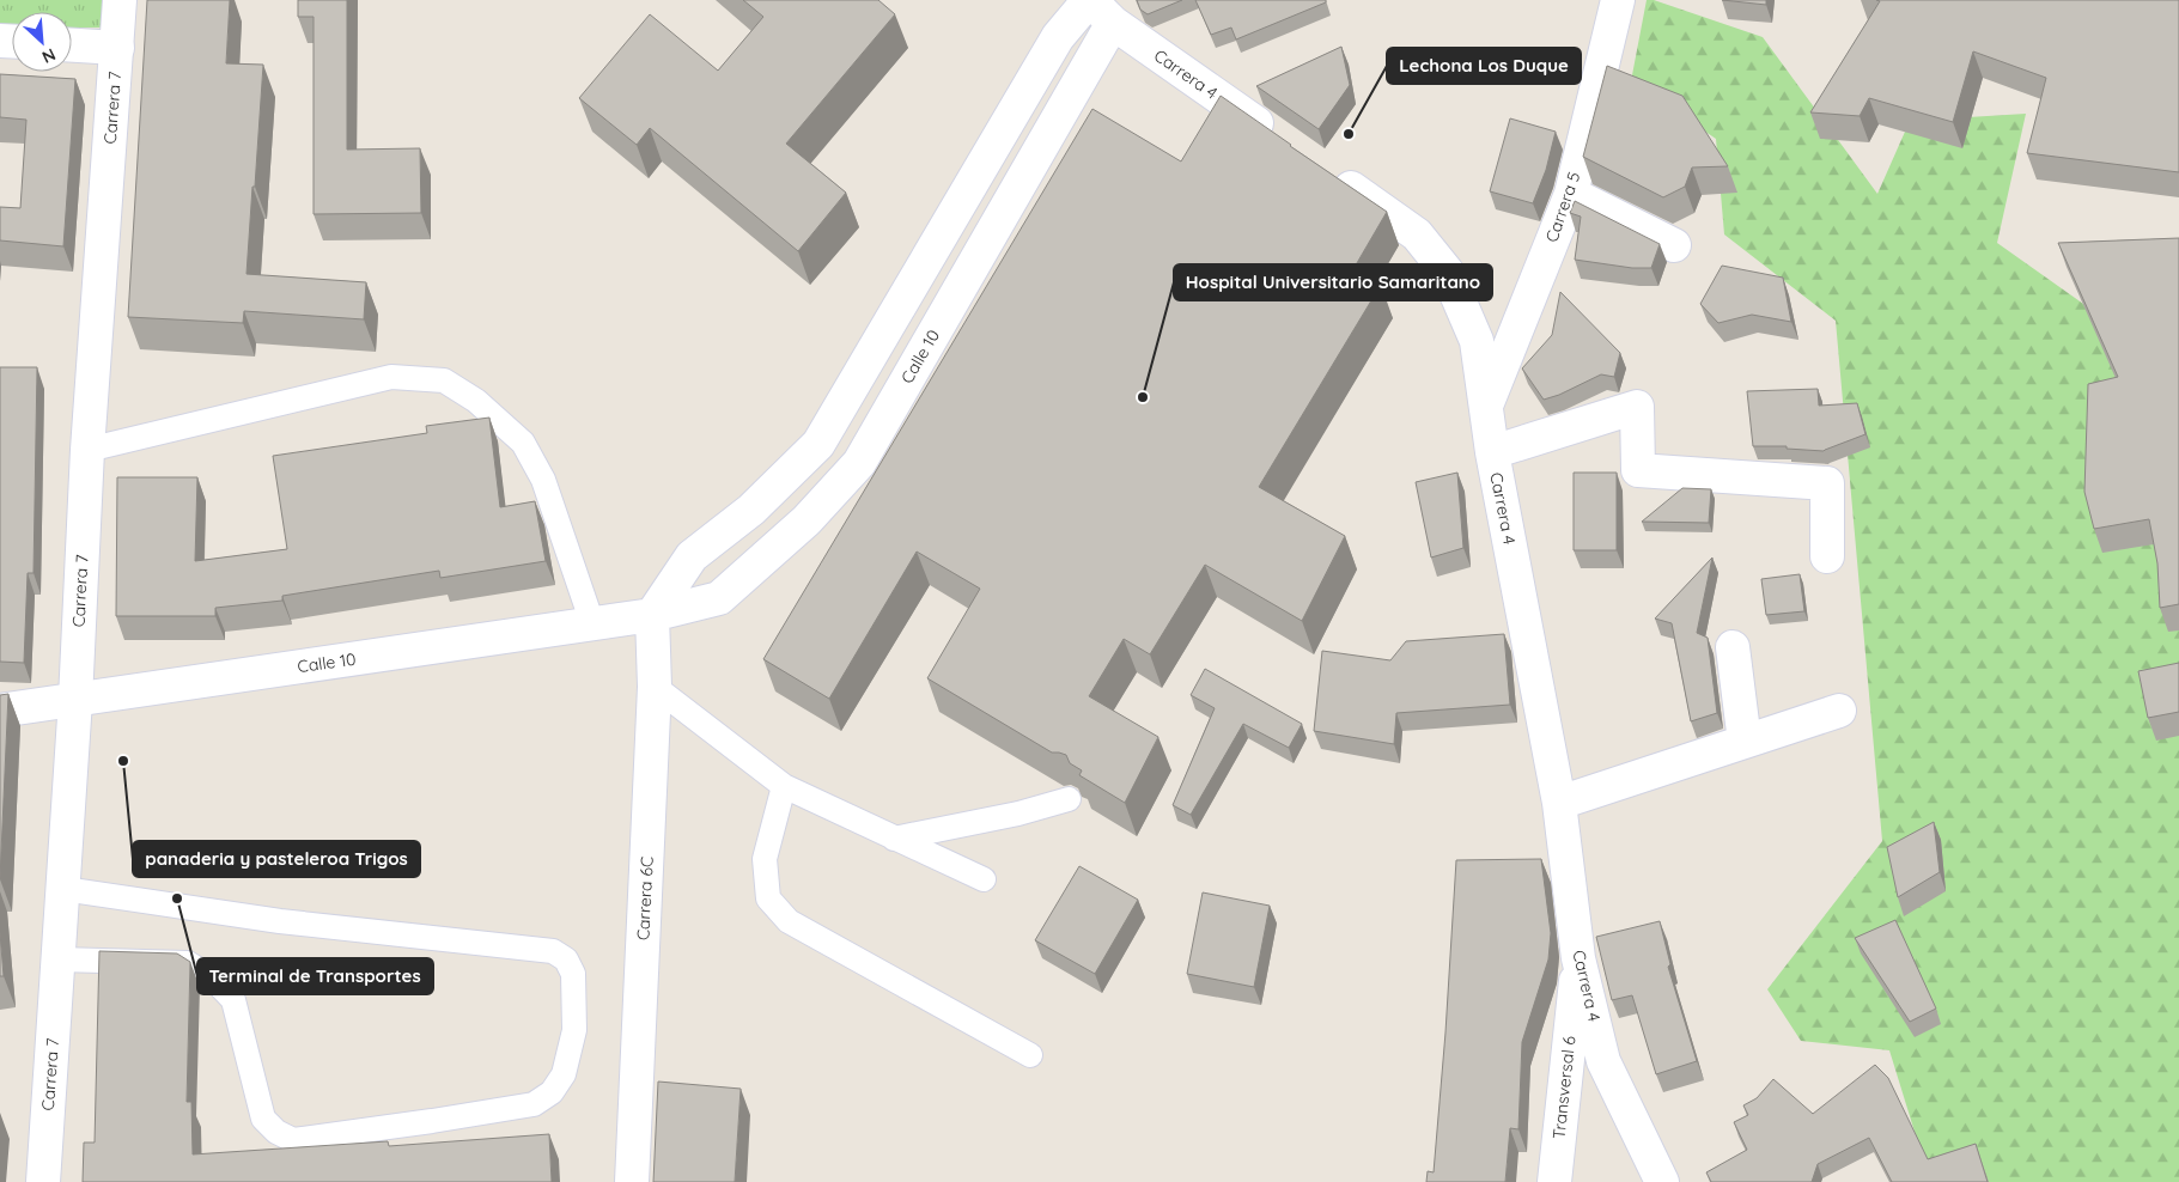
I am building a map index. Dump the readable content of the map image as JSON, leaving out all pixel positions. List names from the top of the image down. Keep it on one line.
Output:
{"streets":{"street":["Carrera 4","Carrera 7","Carrera 5","Calle 10","Carrera 6C","Transversal 6"]},"crossings":[["Carrera 4","Carrera 5"],["Carrera 4","Calle 10"],["Carrera 4","Transversal 6"],["Carrera 7","Calle 10"],["Calle 10","Carrera 6C"]],"places":["Lechona Los Duque","Hospital Universitario Samaritano","panaderia y pasteleroa Trigos","Terminal de Transportes"],"north":"bottom right"}
